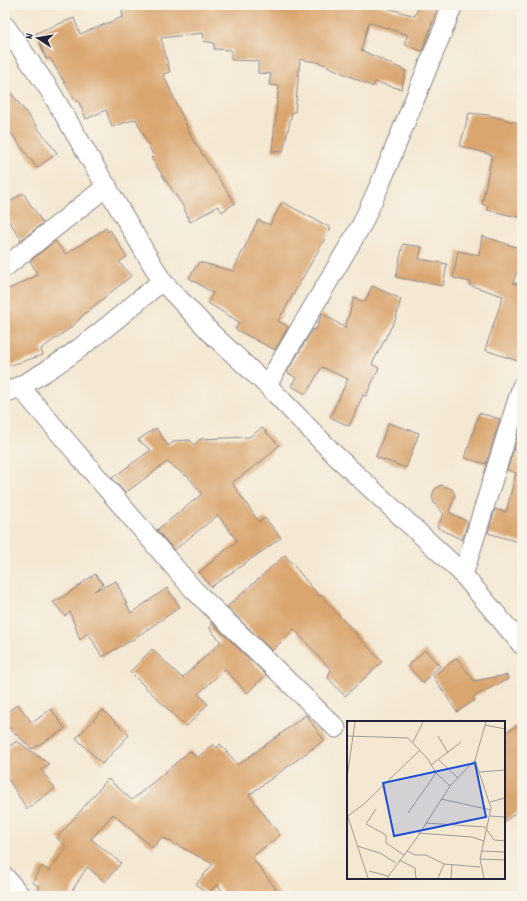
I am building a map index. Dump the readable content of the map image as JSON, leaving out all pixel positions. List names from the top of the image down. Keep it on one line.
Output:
{"north":"left"}
